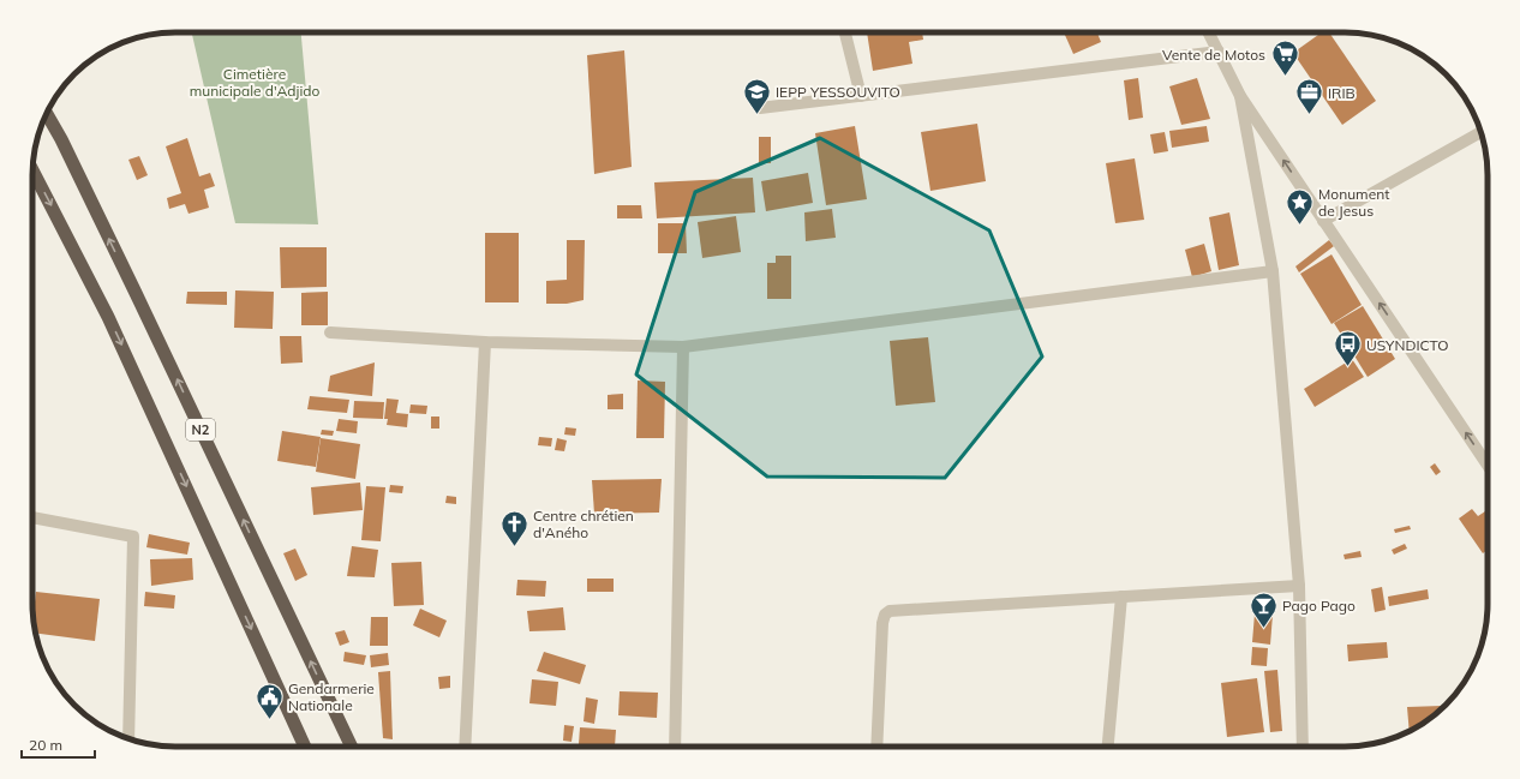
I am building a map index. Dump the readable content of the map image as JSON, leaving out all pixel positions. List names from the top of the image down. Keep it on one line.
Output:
{"streets":{"highway":["N2"]},"parks":["Cimetière municipale d'Adjido"],"places":{"supermarket":["Vente de Motos"],"school or university":["IEPP YESSOUVITO"],"office":["IRIB"],"place":["Monument de Jesus"],"bus stop":["USYNDICTO"],"church":["Centre chrétien d'Aného"],"bar":["Pago Pago"],"public building":["Gendarmerie Nationale"]},"scale_bar":"20 m"}
